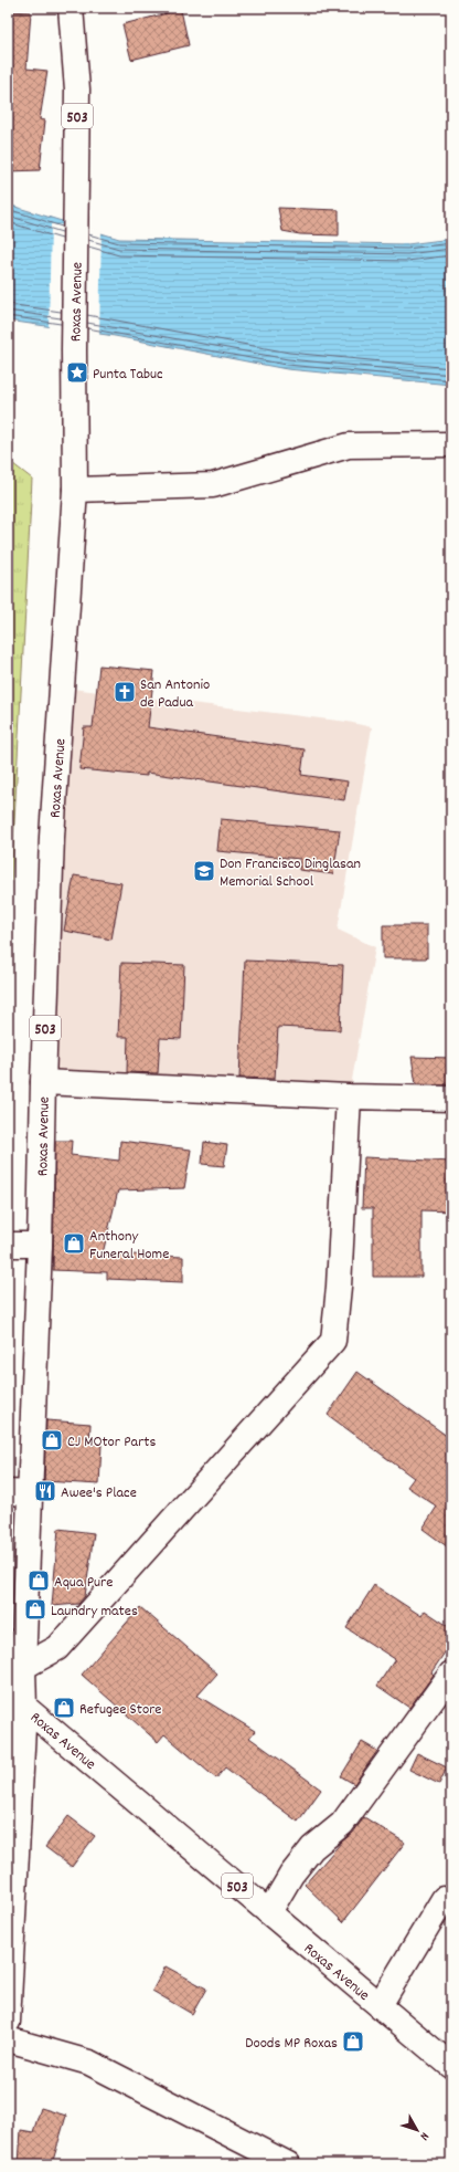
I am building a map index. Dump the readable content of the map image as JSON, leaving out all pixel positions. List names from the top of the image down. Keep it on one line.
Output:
{"streets":{"main road":["503","Roxas Avenue"]},"places":{"place":["Punta Tabuc"],"church":["San Antonio de Padua"],"school or university":["Don Francisco Dinglasan Memorial School"],"shop":["Anthony Funeral Home","CJ MOtor Parts","Aqua Pure","Laundry mates","Refugee Store","Doods MP Roxas"],"restaurant":["Awee's Place"]},"north":"bottom right"}
